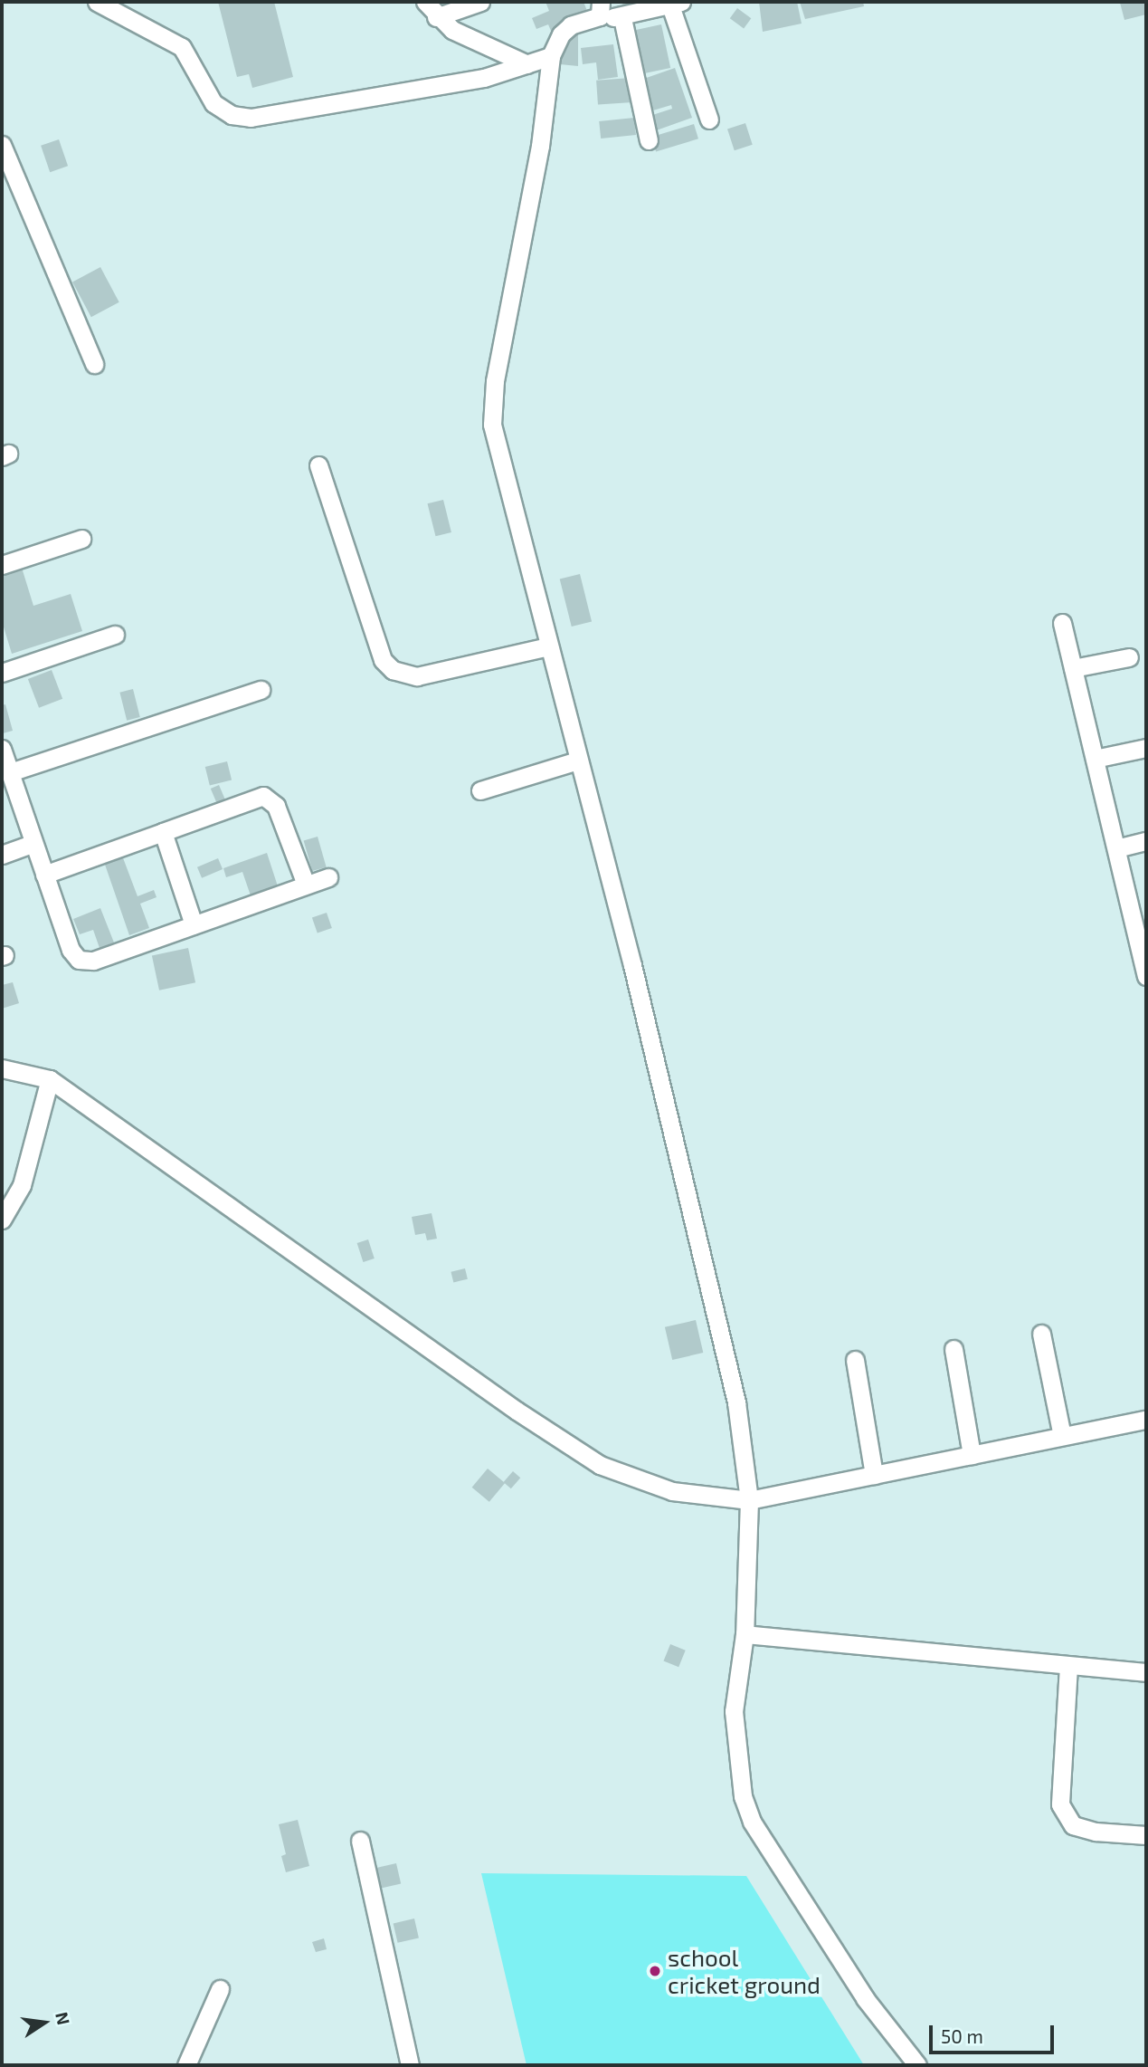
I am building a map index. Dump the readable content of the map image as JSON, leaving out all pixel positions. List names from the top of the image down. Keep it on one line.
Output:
{"places":["school cricket ground"],"scale_bar":"50 m","north":"right"}
